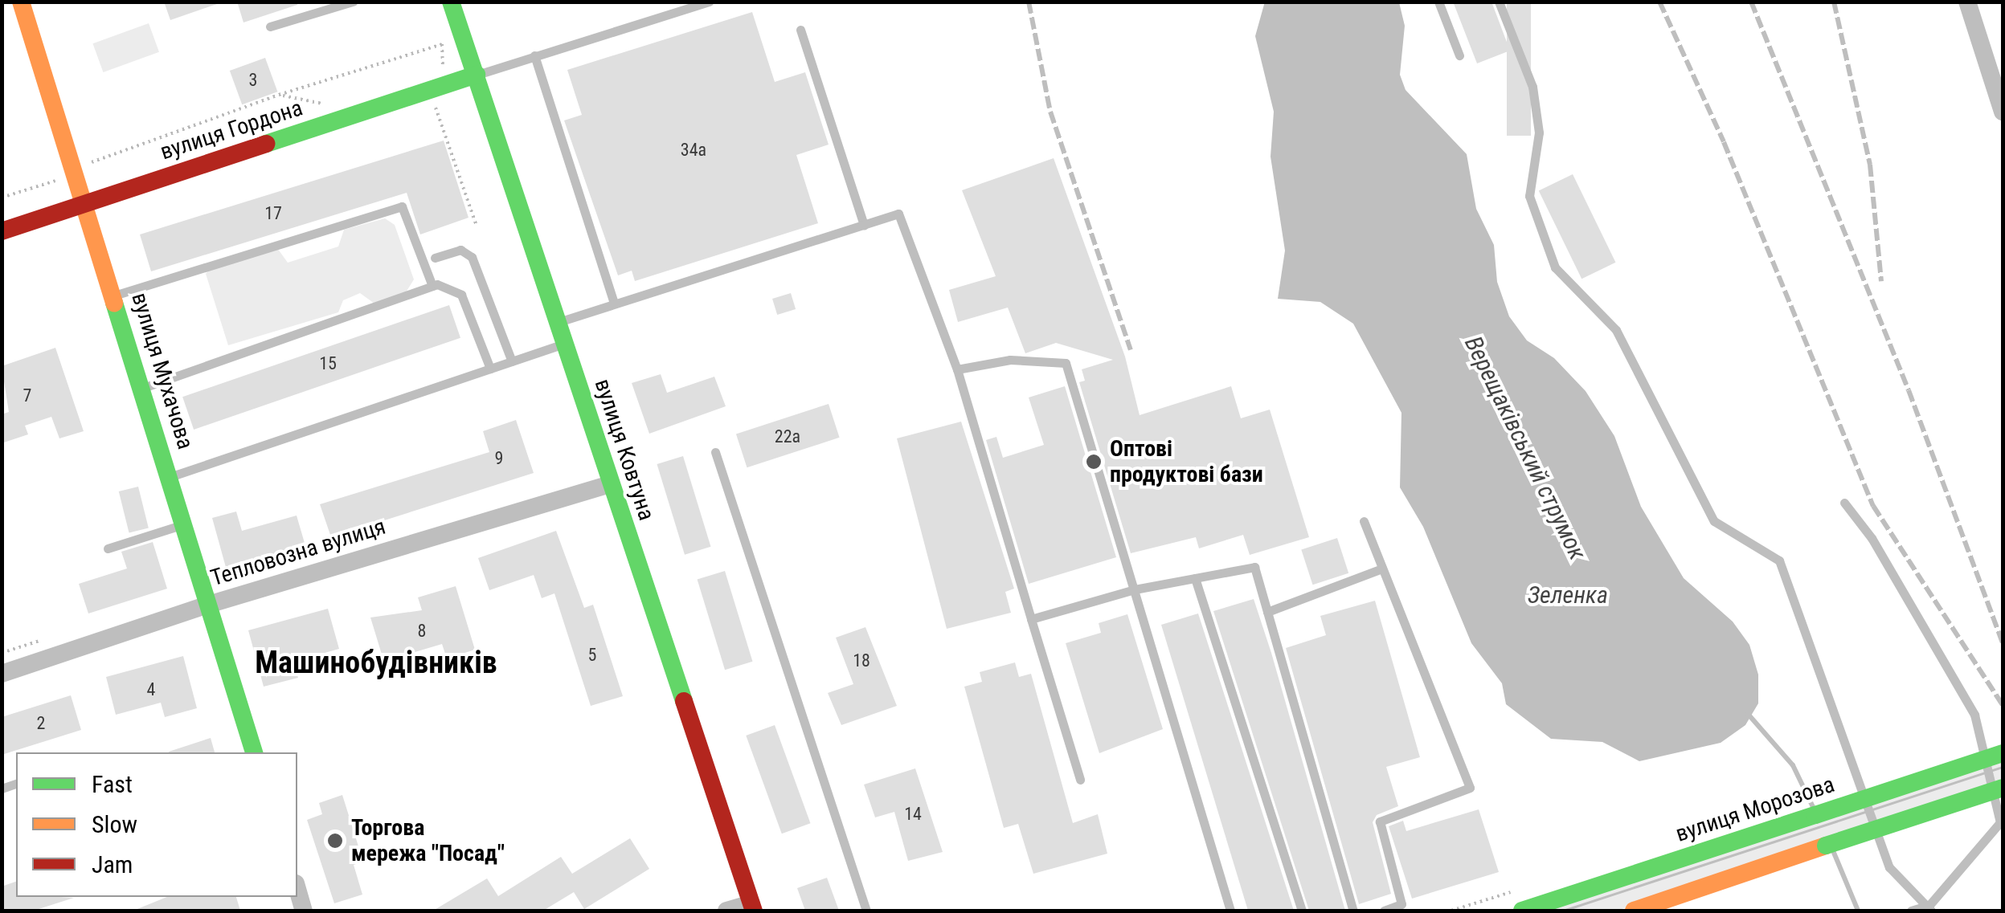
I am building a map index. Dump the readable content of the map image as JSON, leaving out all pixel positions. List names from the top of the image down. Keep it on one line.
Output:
{"streets":{"street":["вулиця Гордона","вулиця Мухачова","вулиця Ковтуна","Тепловозна вулиця","вулиця Морозова"]},"crossings":[["вулиця Гордона","вулиця Мухачова"],["вулиця Гордона","вулиця Ковтуна"],["вулиця Мухачова","Тепловозна вулиця"],["вулиця Ковтуна","Тепловозна вулиця"]],"districts":["Машинобудівників"],"water":["Верещаківський струмок","Зеленка"],"places":["Оптові продуктові бази","Торгова мережа \"Посад\""],"house_numbers":["3","34а","17","15","7","22а","9","8","5","18","4","2","14"],"legend":["Fast","Slow","Jam"]}
